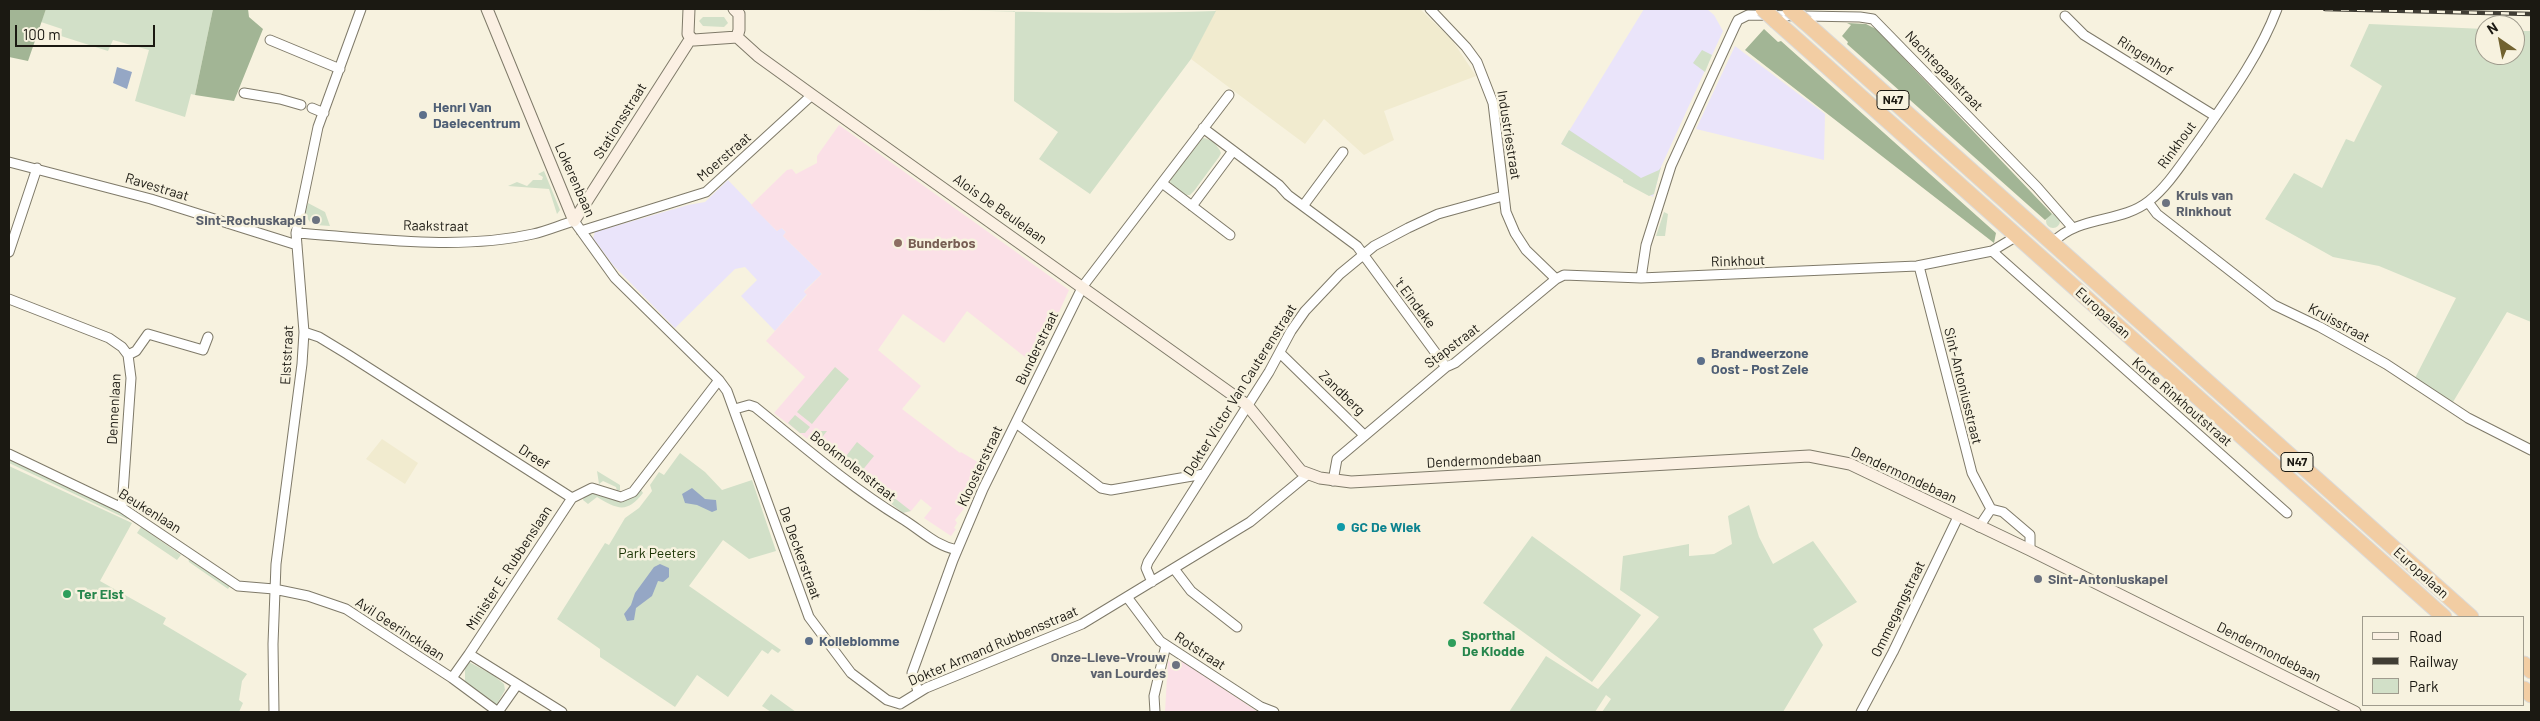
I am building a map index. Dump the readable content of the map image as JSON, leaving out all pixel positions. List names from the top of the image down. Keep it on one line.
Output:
{"streets":{"highway":["N47","Europalaan"],"street":["Ringenhof","Nachtegaalstraat","Stationsstraat","Industriestraat","Rinkhout","Moerstraat","Lokerenbaan","Ravestraat","Alois De Beulelaan","Raakstraat","'t Eindeke","Kruisstraat","Stapstraat","Bunderstraat","Elststraat","Sint-Antoniusstraat","Dokter Victor Van Cauterenstraat","Zandberg","Korte Rinkhoutstraat","Dennenlaan","Dreef","Dendermondebaan","Bookmolenstraat","Kloosterstraat","Beukenlaan","De Deckerstraat","Minister E. Rubbenslaan","Ommegangstraat","Avil Geerincklaan","Dokter Armand Rubbensstraat","Rotstraat"]},"crossings":[["Ringenhof","Rinkhout"],["Nachtegaalstraat","Rinkhout"],["Stationsstraat","Lokerenbaan"],["Stationsstraat","Raakstraat"],["Industriestraat","Dokter Victor Van Cauterenstraat"],["Rinkhout","Europalaan"],["Rinkhout","Kruisstraat"],["Rinkhout","Stapstraat"],["Rinkhout","Sint-Antoniusstraat"],["Rinkhout","Korte Rinkhoutstraat"],["Moerstraat","Lokerenbaan"],["Moerstraat","Alois De Beulelaan"],["Lokerenbaan","Raakstraat"],["Lokerenbaan","De Deckerstraat"],["Ravestraat","Elststraat"],["Alois De Beulelaan","Bunderstraat"],["Alois De Beulelaan","Dokter Victor Van Cauterenstraat"],["Raakstraat","Elststraat"],["'t Eindeke","Stapstraat"],["'t Eindeke","Bunderstraat"],["'t Eindeke","Dokter Victor Van Cauterenstraat"],["Stapstraat","Zandberg"],["Bunderstraat","Kloosterstraat"],["Elststraat","Dreef"],["Elststraat","Beukenlaan"],["Elststraat","Avil Geerincklaan"],["Dokter Victor Van Cauterenstraat","Zandberg"],["Dokter Victor Van Cauterenstraat","Kloosterstraat"],["Dokter Victor Van Cauterenstraat","Dokter Armand Rubbensstraat"],["Zandberg","Dendermondebaan"],["Dennenlaan","Beukenlaan"],["Dreef","Minister E. Rubbenslaan"],["Dendermondebaan","Ommegangstraat"],["Dendermondebaan","Dokter Armand Rubbensstraat"],["Bookmolenstraat","Kloosterstraat"],["Bookmolenstraat","De Deckerstraat"],["Kloosterstraat","Dokter Armand Rubbensstraat"],["Beukenlaan","Avil Geerincklaan"],["De Deckerstraat","Dokter Armand Rubbensstraat"],["Minister E. Rubbenslaan","Avil Geerincklaan"],["Dokter Armand Rubbensstraat","Rotstraat"]],"parks":["Park Peeters"],"places":["Henri Van Daelecentrum","Kruis van Rinkhout","Sint-Rochuskapel","Bunderbos","Brandweerzone Oost - Post Zele","GC De Wiek","Sint-Antoniuskapel","Ter Elst","Kolleblomme","Sporthal De Klodde","Onze-Lieve-Vrouw van Lourdes"],"legend":["Road","Railway","Park"],"scale_bar":"100 m","north":"top left"}
